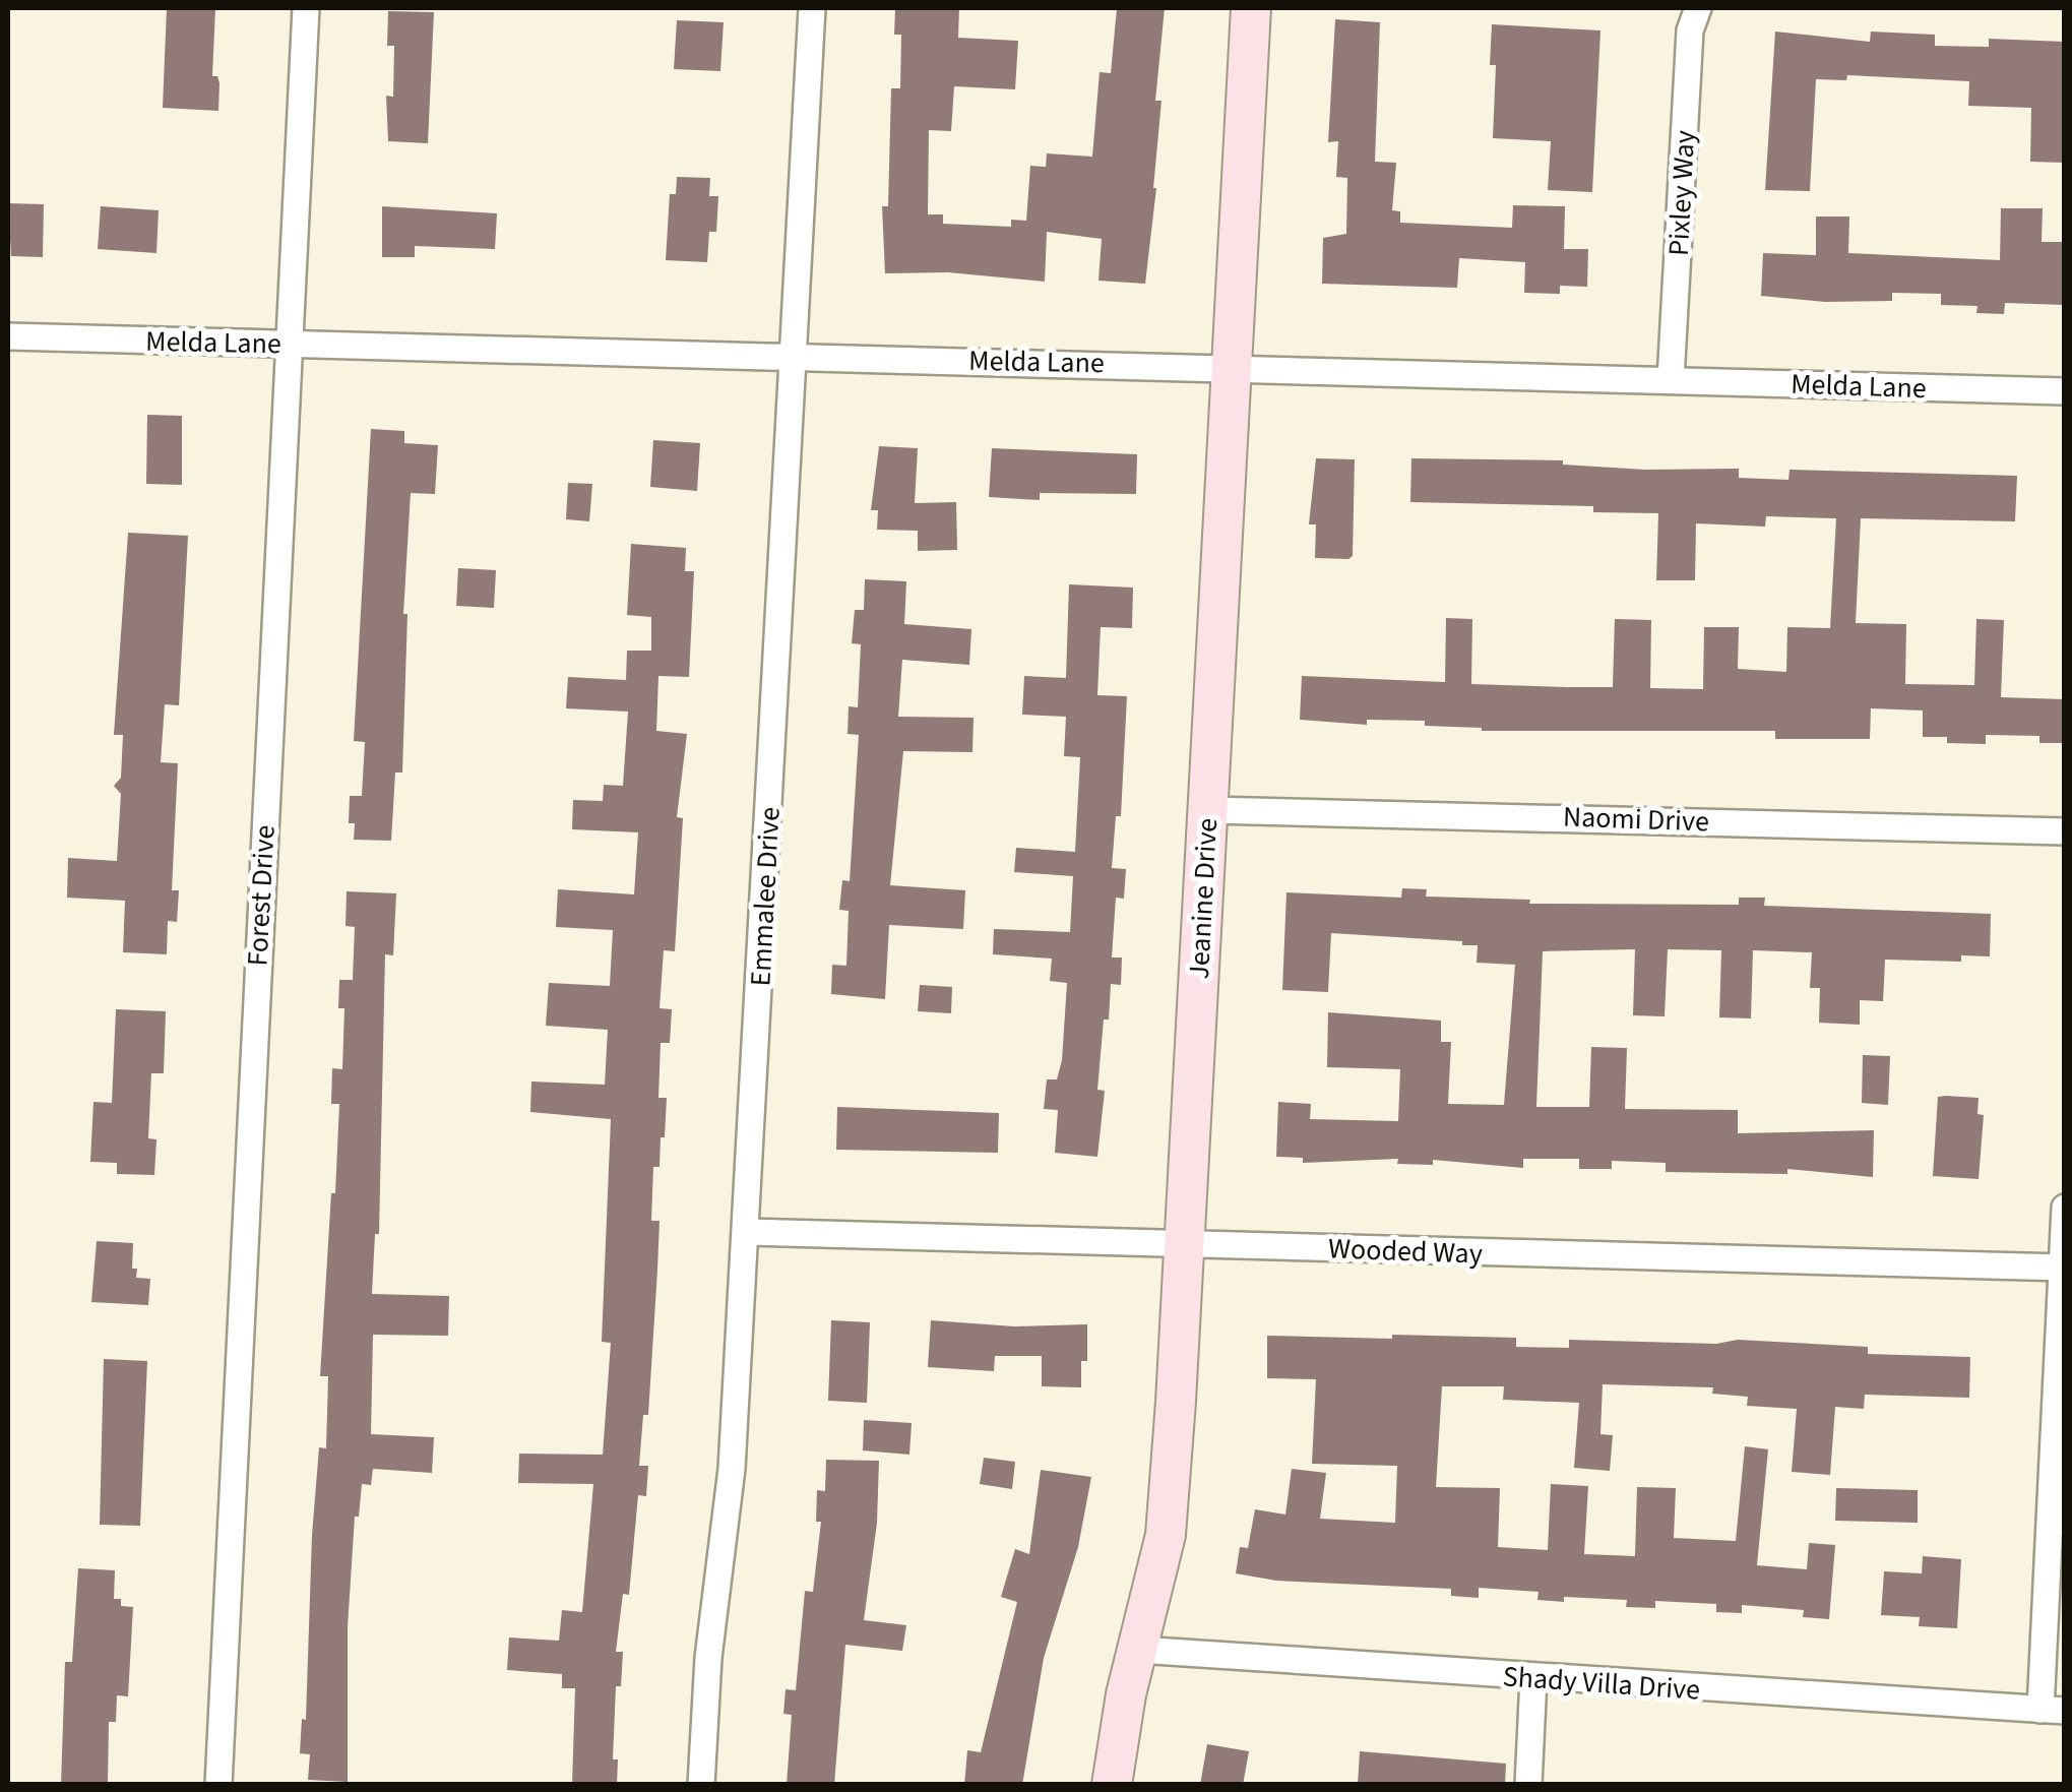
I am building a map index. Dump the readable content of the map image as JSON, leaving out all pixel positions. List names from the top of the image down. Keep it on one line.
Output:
{"streets":{"street":["Pixley Way","Melda Lane","Naomi Drive","Forest Drive","Emmalee Drive","Jeanine Drive","Wooded Way","Shady Villa Drive"]},"crossings":[["Pixley Way","Melda Lane"],["Melda Lane","Forest Drive"],["Melda Lane","Emmalee Drive"],["Melda Lane","Jeanine Drive"],["Naomi Drive","Jeanine Drive"],["Emmalee Drive","Wooded Way"],["Jeanine Drive","Wooded Way"],["Jeanine Drive","Shady Villa Drive"]]}
